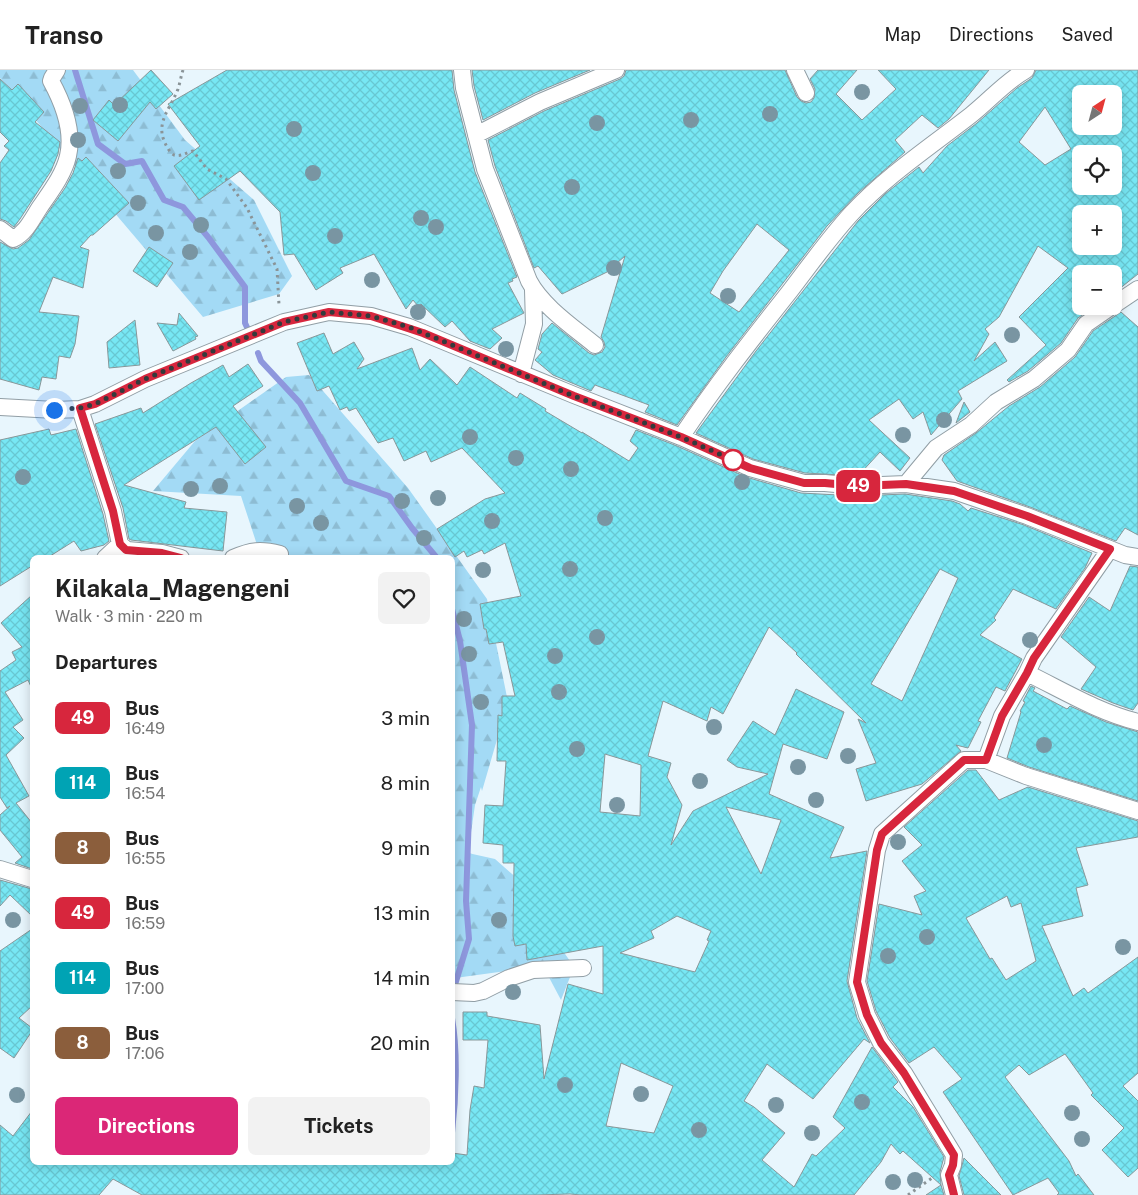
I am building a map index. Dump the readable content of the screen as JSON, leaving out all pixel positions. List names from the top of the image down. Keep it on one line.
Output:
{"lines":["bus line 49"],"north":"top right","page":{"header":"Transo","nav":["Map","Directions","Saved"],"on_map":"49","map_buttons":["+","−"],"heading":[["Kilakala_Magengeni","Walk · 3 min · 220 m"],"Departures"],"list":[{"mark":"49","name":"Bus","note":"16:49","value":"3 min"},{"mark":"114","name":"Bus","note":"16:54","value":"8 min"},{"mark":"8","name":"Bus","note":"16:55","value":"9 min"},{"mark":"49","name":"Bus","note":"16:59","value":"13 min"},{"mark":"114","name":"Bus","note":"17:00","value":"14 min"},{"mark":"8","name":"Bus","note":"17:06","value":"20 min"}],"buttons":["Directions","Tickets"]}}
